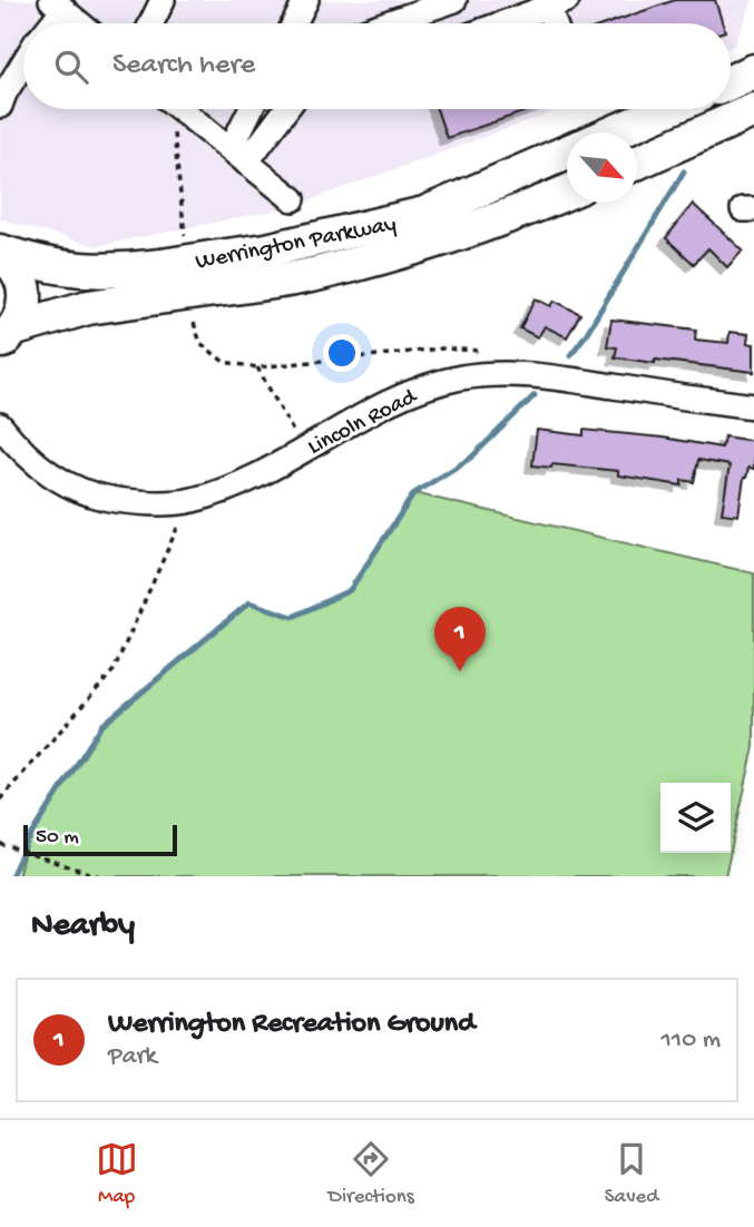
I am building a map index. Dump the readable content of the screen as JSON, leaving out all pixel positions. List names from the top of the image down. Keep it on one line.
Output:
{"streets":{"highway":["Werrington Parkway"],"street":["Lincoln Road"]},"scale_bar":"50 m","north":"bottom right","page":{"search":"Search here","pins":"1","scale":"50 m","heading":"Nearby","list":[{"mark":"1","name":"Werrington Recreation Ground","note":"Park","value":"110 m"}],"nav":["Map","Directions","Saved"]}}
